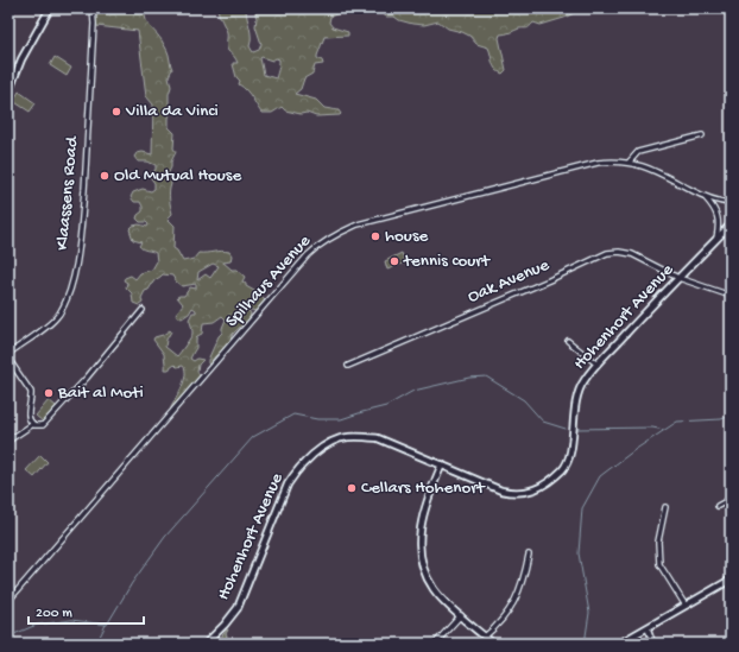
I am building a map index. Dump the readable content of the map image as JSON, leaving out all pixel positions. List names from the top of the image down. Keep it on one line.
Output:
{"streets":{"street":["Klaassens Road","Spilhaus Avenue","Oak Avenue","Hohenhort Avenue"]},"crossings":[["Spilhaus Avenue","Hohenhort Avenue"],["Oak Avenue","Hohenhort Avenue"]],"places":["Villa da Vinci","Old Mutual House","house","tennis court","Bait al Moti","Cellars Hohenort"],"scale_bar":"200 m"}
